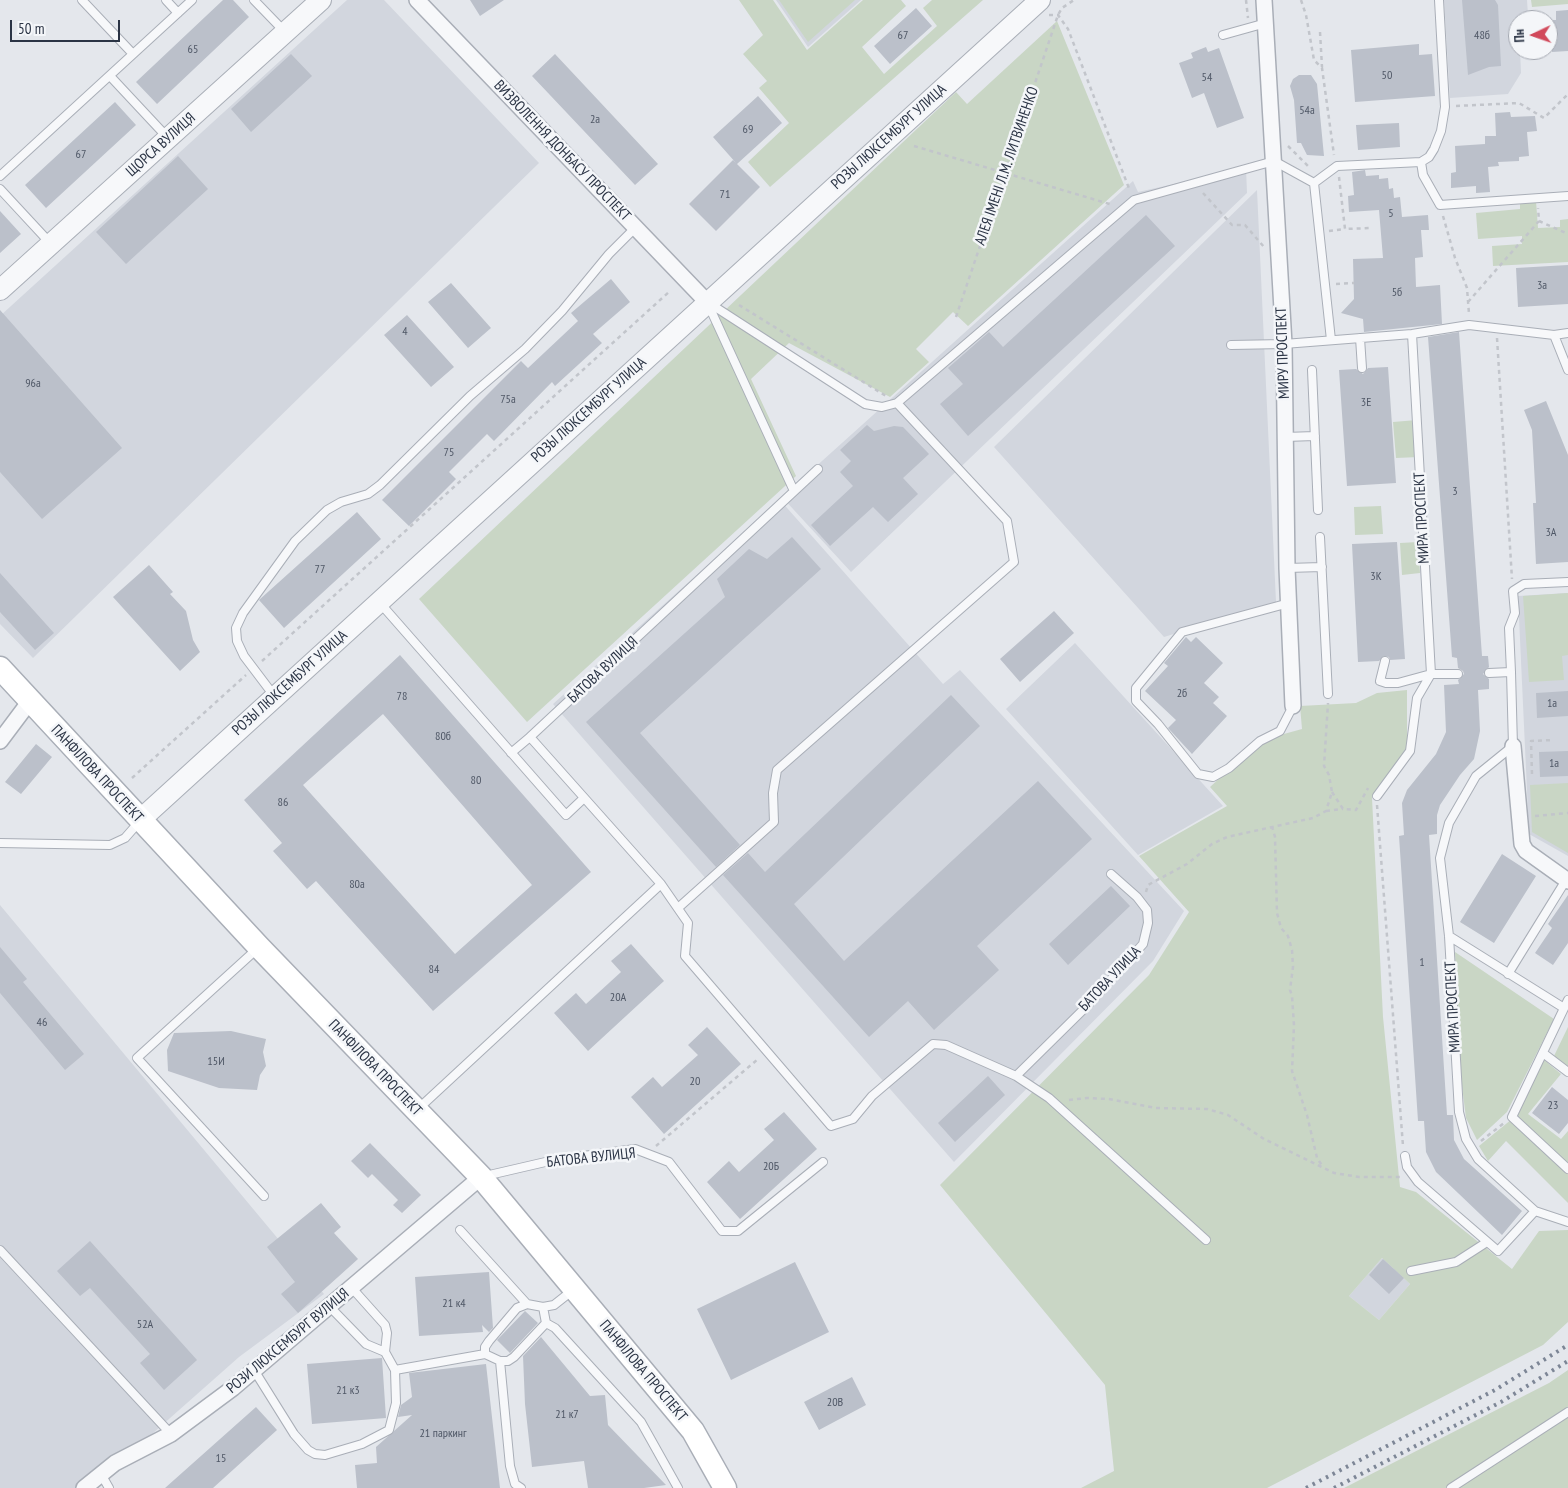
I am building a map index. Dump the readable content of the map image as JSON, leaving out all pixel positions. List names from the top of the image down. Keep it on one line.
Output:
{"streets":{"main road":["ПАНФІЛОВА ПРОСПЕКТ"],"street":["РОЗЫ ЛЮКСЕМБУРГ УЛИЦА","ЩОРСА ВУЛИЦЯ","ВИЗВОЛЕННЯ ДОНБАСУ ПРОСПЕКТ","МИРУ ПРОСПЕКТ","РОЗИ ЛЮКСЕМБУРГ ВУЛИЦЯ"],"lane":["МИРА ПРОСПЕКТ","БАТОВА ВУЛИЦЯ","БАТОВА УЛИЦА"],"path":["АЛЕЯ ІМЕНІ Л.М. ЛИТВИНЕНКО"]},"crossings":[["РОЗЫ ЛЮКСЕМБУРГ УЛИЦА","ВИЗВОЛЕННЯ ДОНБАСУ ПРОСПЕКТ"],["РОЗЫ ЛЮКСЕМБУРГ УЛИЦА","ПАНФІЛОВА ПРОСПЕКТ"],["БАТОВА ВУЛИЦЯ","ПАНФІЛОВА ПРОСПЕКТ"],["БАТОВА ВУЛИЦЯ","РОЗИ ЛЮКСЕМБУРГ ВУЛИЦЯ"],["ПАНФІЛОВА ПРОСПЕКТ","РОЗИ ЛЮКСЕМБУРГ ВУЛИЦЯ"]],"house_numbers":["67","48б","65","50","54","54а","2а","69","67","71","5","3а","5б","4","96а","75а","3Е","75","3","3А","77","3К","2б","78","1а","80б","1а","80","86","80а","1","84","20А","46","15И","20","23","20Б","21 к4","52А","21 к3","20В","21 к7","21 паркинг","15"],"scale_bar":"50 m","north":"left"}
